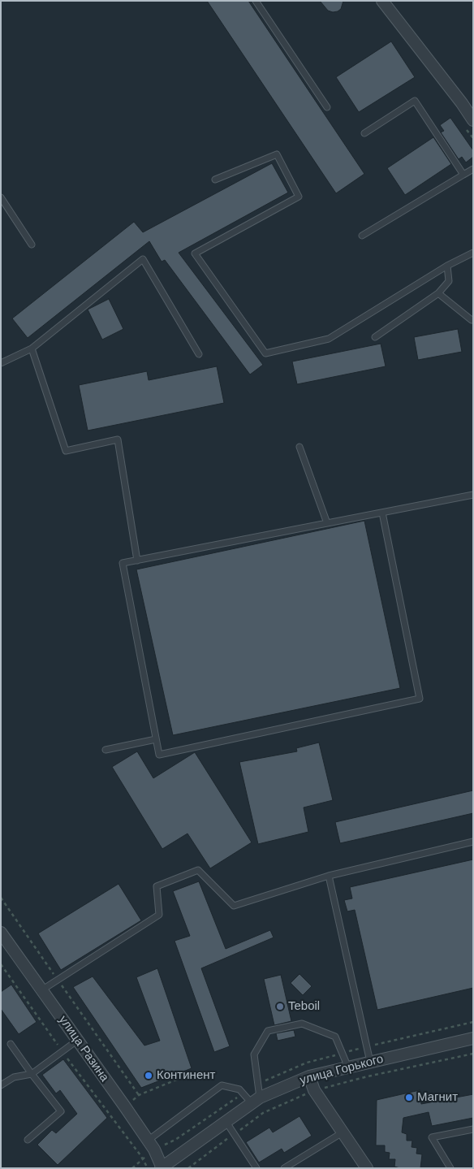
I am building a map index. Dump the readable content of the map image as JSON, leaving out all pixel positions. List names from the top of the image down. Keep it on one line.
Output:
{"streets":{"street":["улица Разина","улица Горького"]},"crossings":[["улица Разина","улица Горького"]],"places":["Teboil","Континент","Магнит"]}
